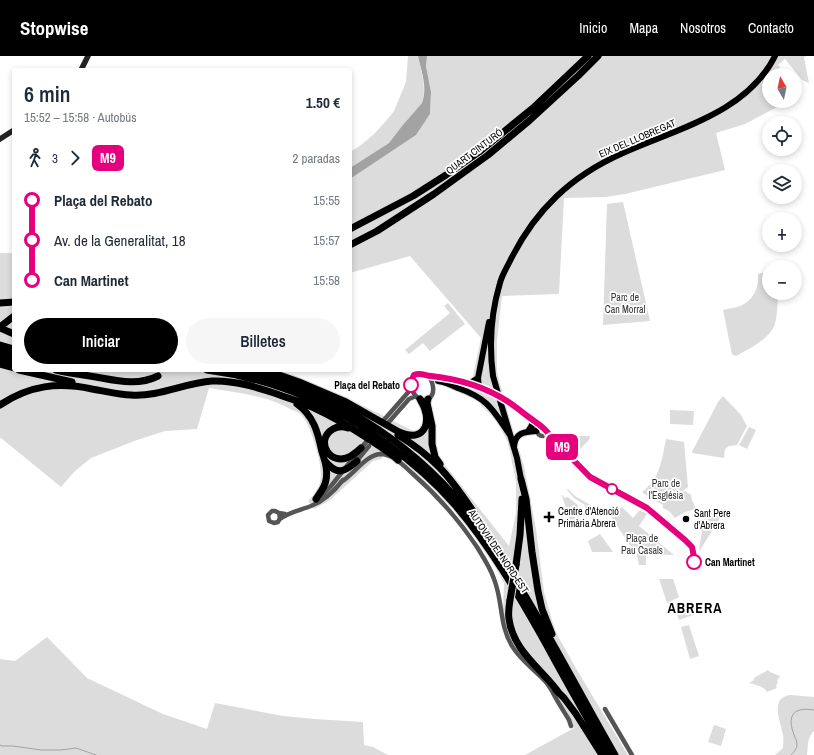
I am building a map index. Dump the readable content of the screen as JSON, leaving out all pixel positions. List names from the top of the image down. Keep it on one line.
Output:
{"streets":{"highway":["EIX DEL LLOBREGAT","QUART CINTURÓ","AUTOVIA DEL NORD-EST"]},"districts":["ABRERA"],"parks":["Parc de Can Morral","Parc de l'Església","Plaça de Pau Casals"],"places":{"other":["Plaça del Rebato","Sant Pere d'Abrera","Can Martinet"],"health":["Centre d'Atenció Primària Abrera"]},"lines":["bus line M9"],"north":"top","page":{"header":"Stopwise","nav":["Inicio","Mapa","Nosotros","Contacto"],"on_map":"M9","map_buttons":["+","−"],"heading":["6 min","15:52 – 15:58 · Autobús","1.50 €"],"legs":["3","M9","2 paradas"],"list":[{"name":"Plaça del Rebato","value":"15:55"},{"name":"Av. de la Generalitat, 18","value":"15:57"},{"name":"Can Martinet","value":"15:58"}],"buttons":["Iniciar","Billetes"]}}
